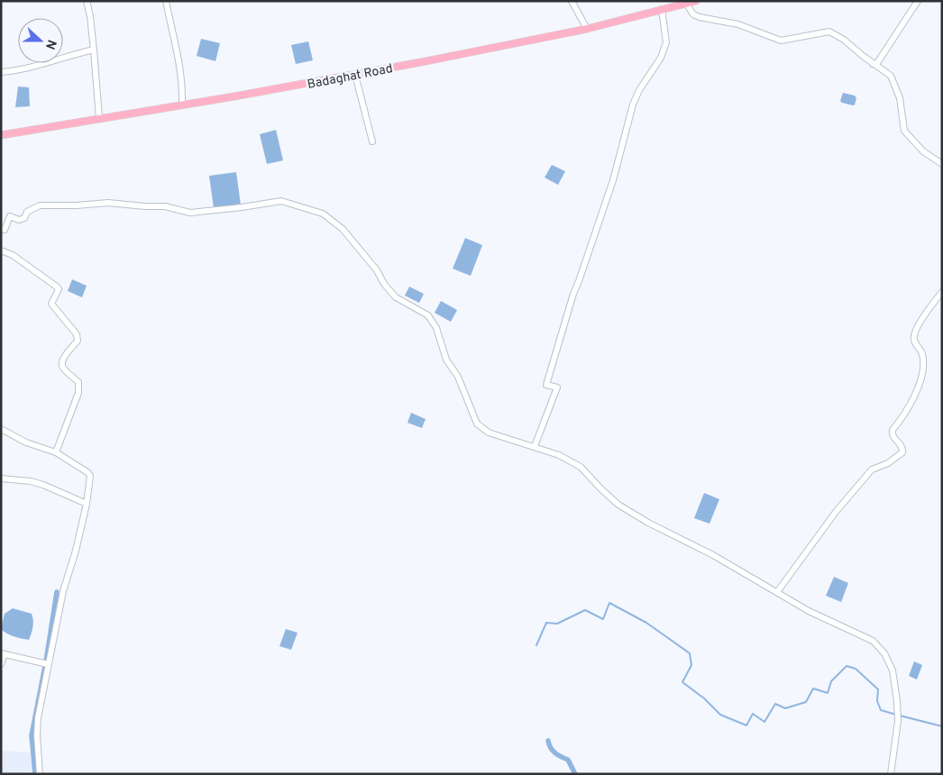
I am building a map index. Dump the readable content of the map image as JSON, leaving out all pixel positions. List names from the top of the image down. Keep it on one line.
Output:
{"streets":{"main road":["Badaghat Road"]},"north":"right"}
